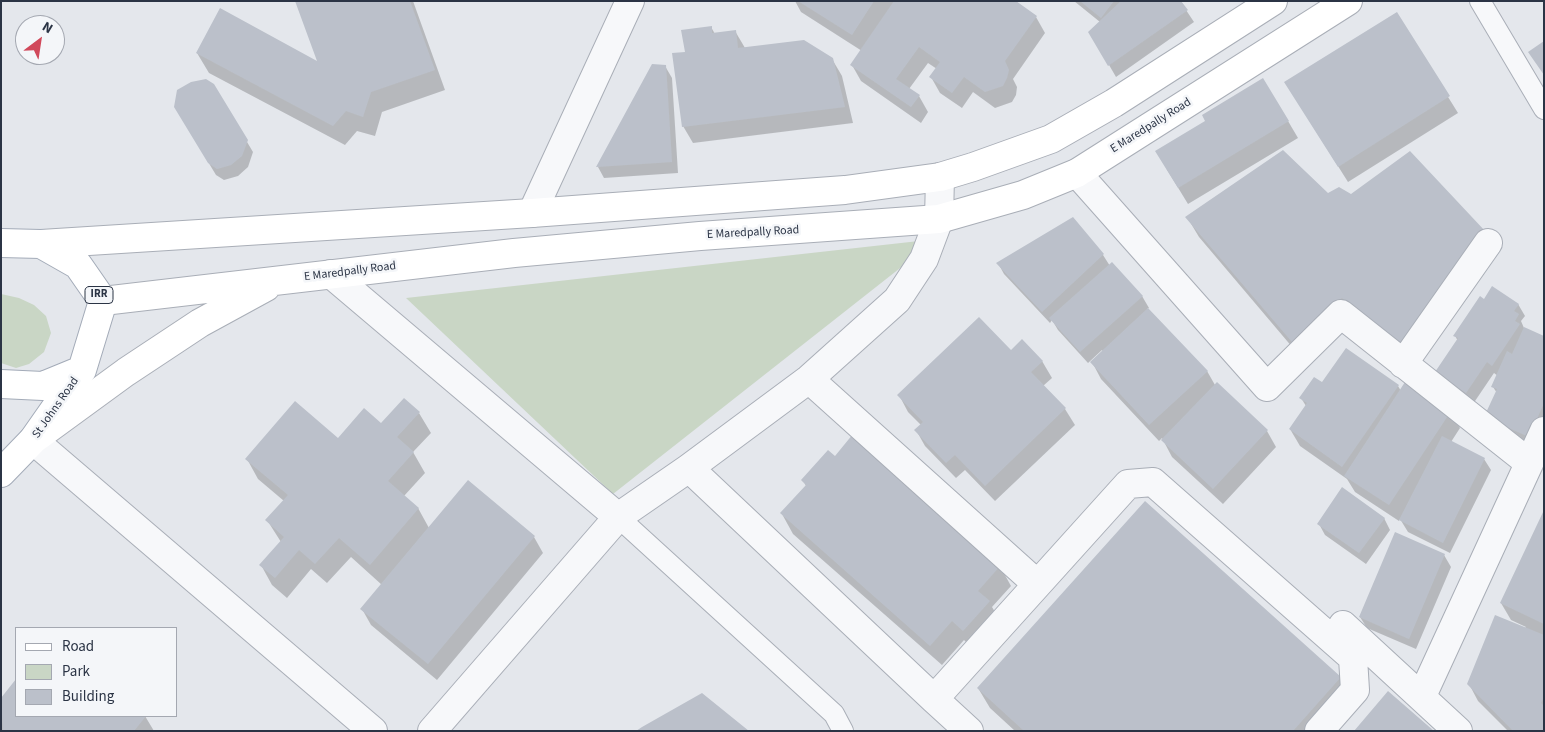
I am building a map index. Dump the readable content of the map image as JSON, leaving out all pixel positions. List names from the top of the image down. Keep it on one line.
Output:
{"streets":{"main road":["E Maredpally Road","IRR","St Johns Road"]},"crossings":[["E Maredpally Road","IRR"],["E Maredpally Road","St Johns Road"],["IRR","St Johns Road"]],"legend":["Road","Park","Building"],"north":"top right"}
